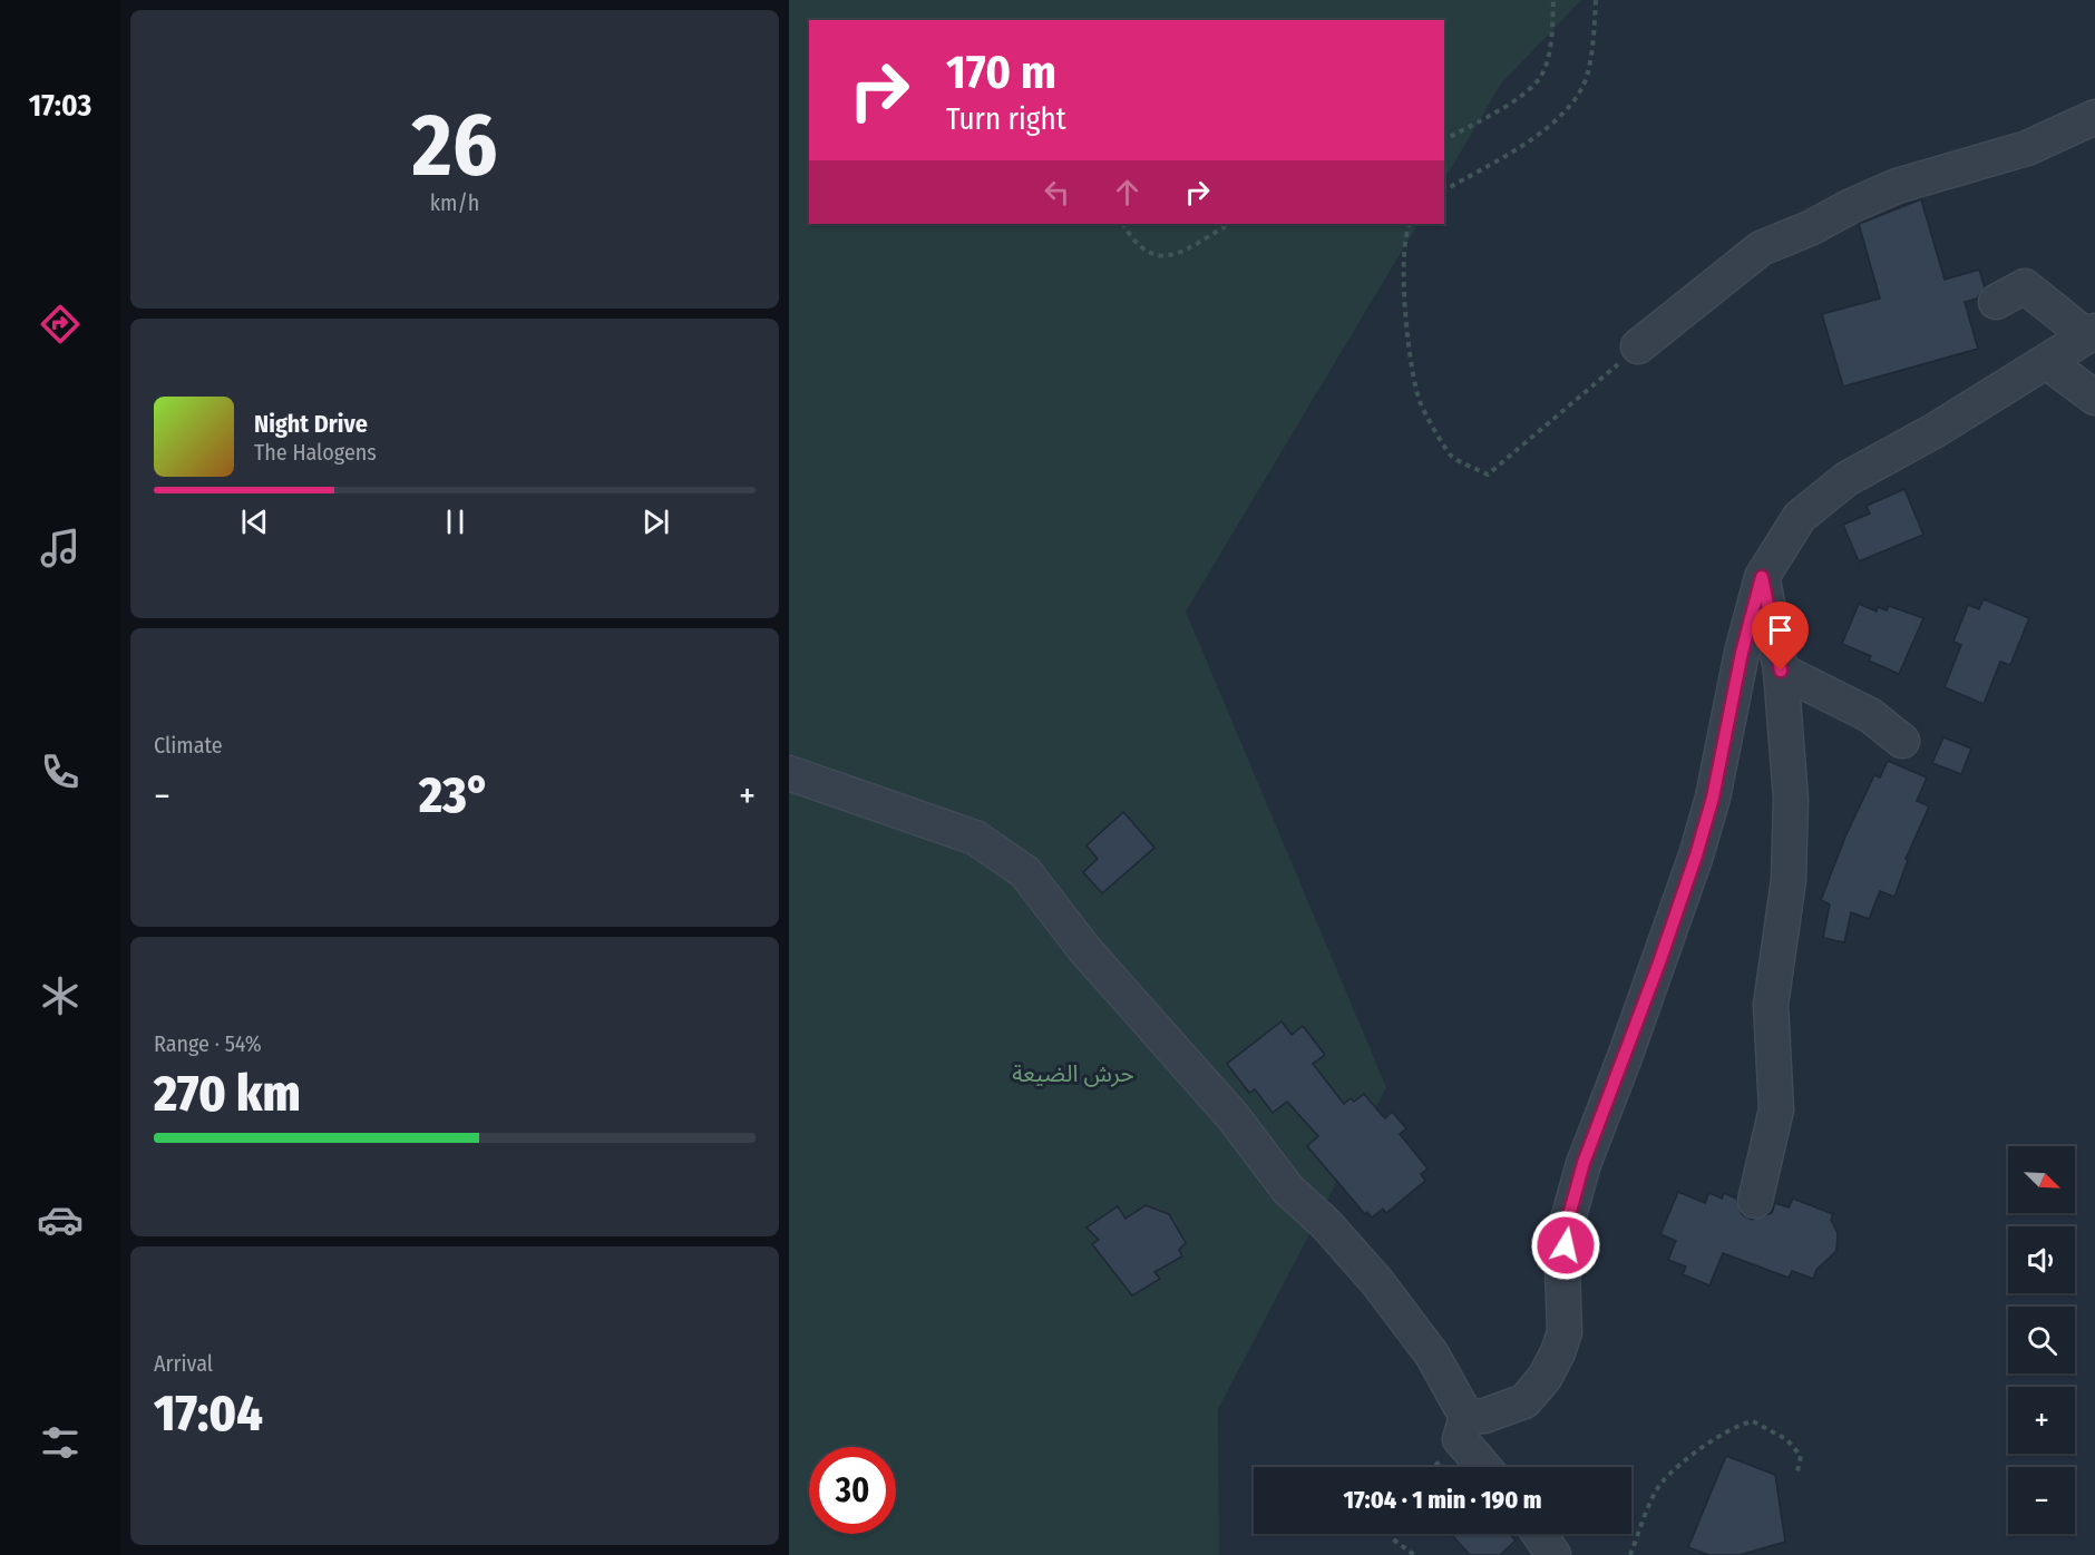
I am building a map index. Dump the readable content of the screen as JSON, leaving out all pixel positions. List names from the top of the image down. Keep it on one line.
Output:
{"parks":["حرش الضيعة"],"north":"bottom right","page":{"tabs":"17:03","tile":[["26","km/h"],"Climate",["Range · 54%","270 km"],["Arrival","17:04"]],"turn":["170 m","Turn right"],"song":["Night Drive","The Halogens"],"heat":["−","23°","+"],"map_buttons":["+","−"],"limit":"30","trip":"17:04 · 1 min · 190 m"}}
